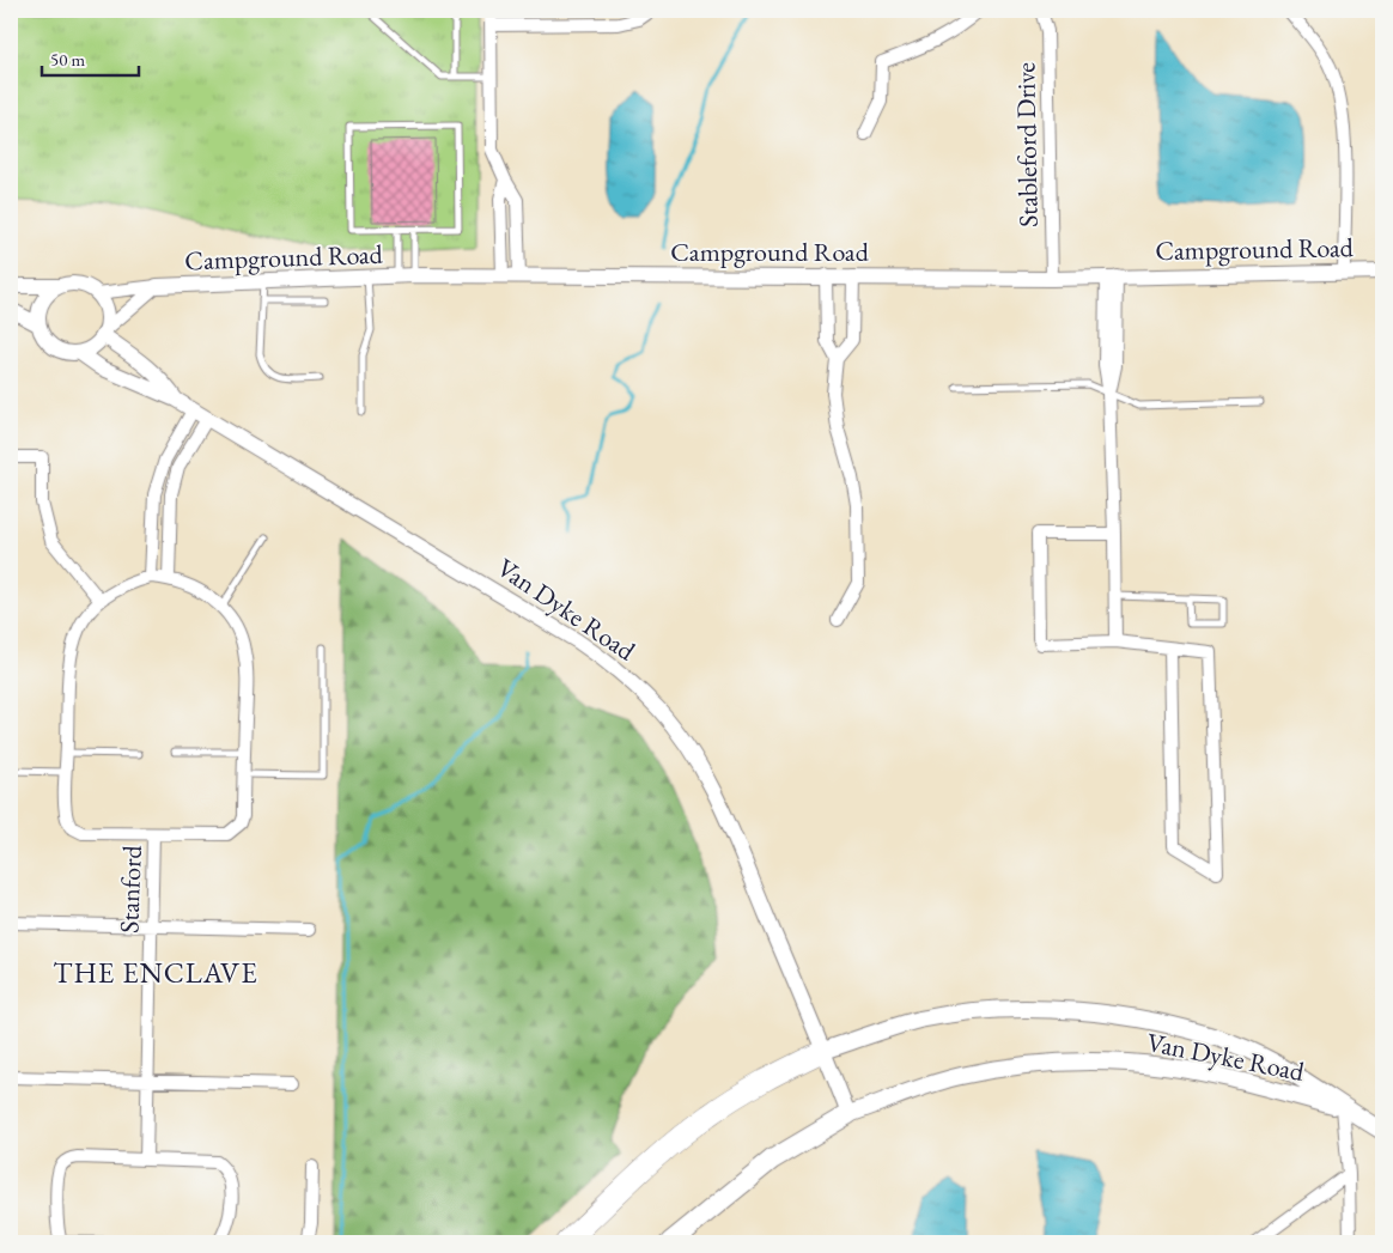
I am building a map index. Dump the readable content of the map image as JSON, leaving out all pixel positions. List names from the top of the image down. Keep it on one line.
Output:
{"streets":{"main road":["Van Dyke Road"],"street":["Stableford Drive","Campground Road","Stanford"]},"crossings":[["Stableford Drive","Campground Road"],["Campground Road","Van Dyke Road"]],"districts":["THE ENCLAVE"],"scale_bar":"50 m"}
